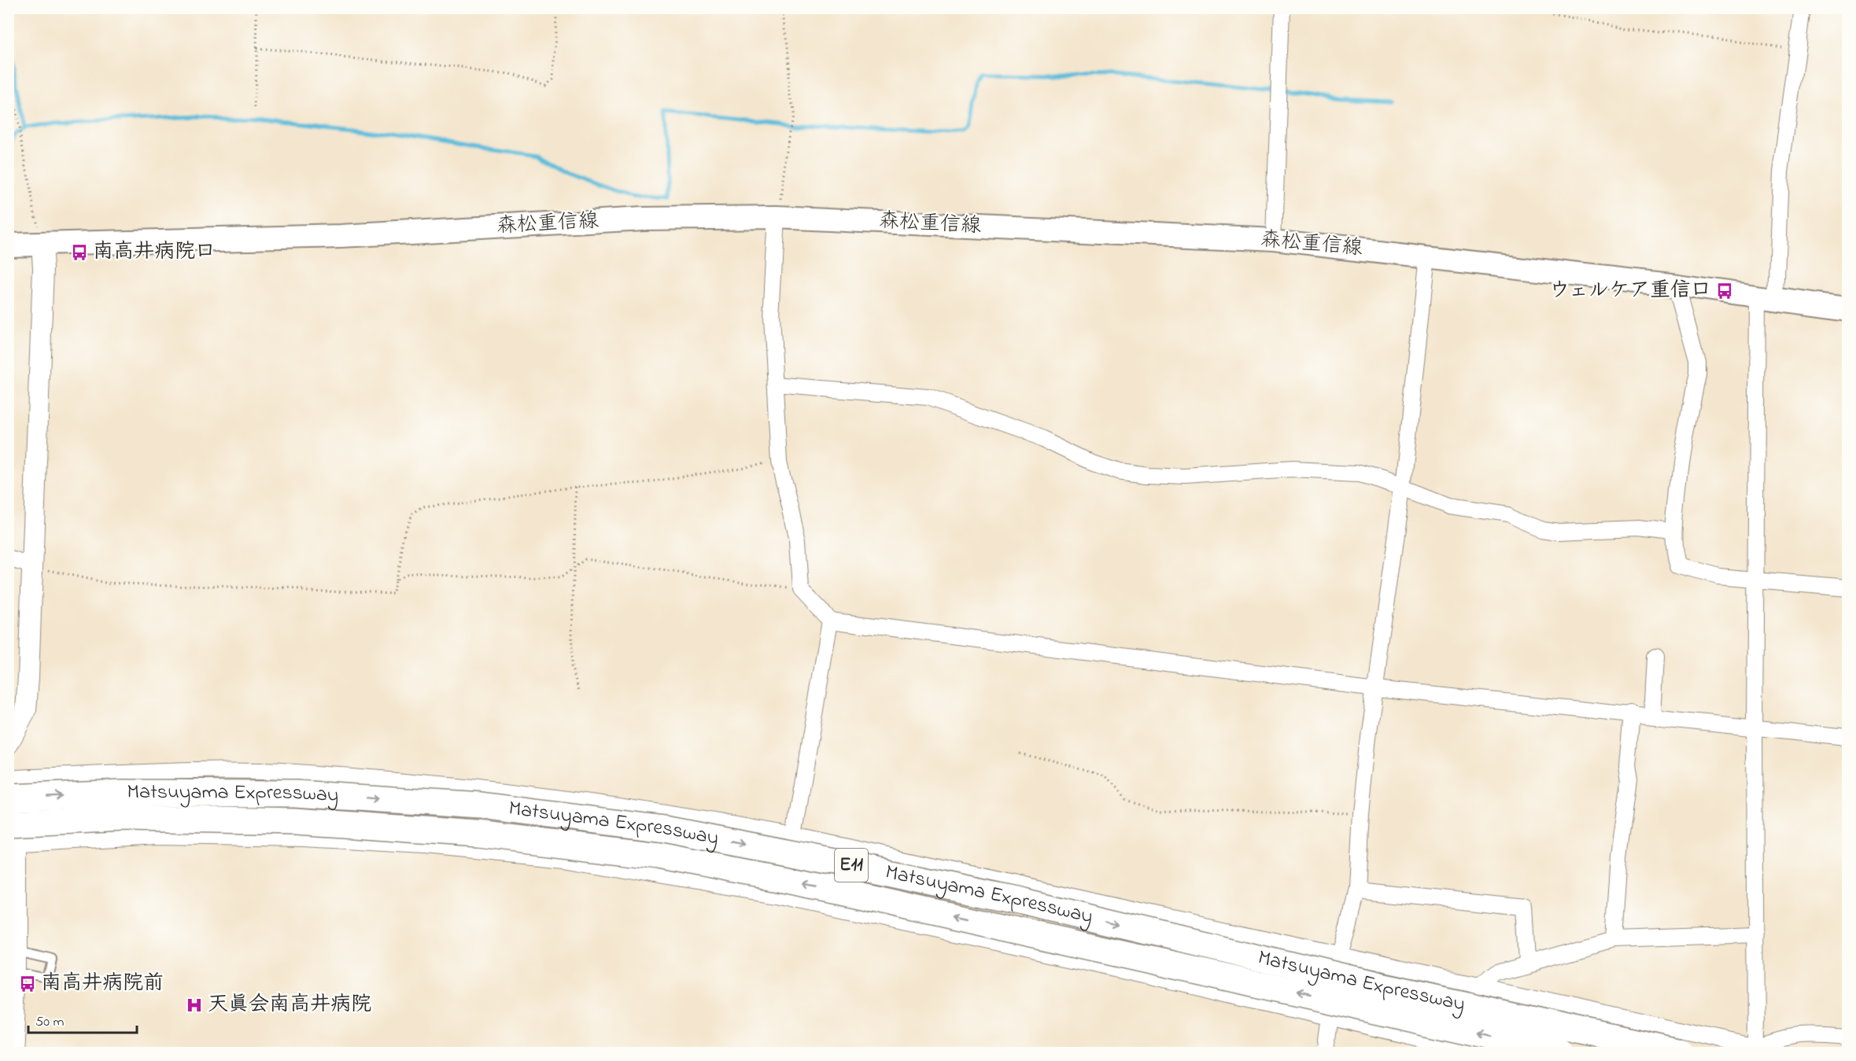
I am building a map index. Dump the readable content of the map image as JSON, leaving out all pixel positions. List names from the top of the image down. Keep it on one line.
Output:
{"streets":{"highway":["Matsuyama Expressway","E11"],"main road":["森松重信線"]},"places":{"bus stop":["南高井病院口","ウェルケア重信口","南高井病院前"],"hospital":["天眞会南高井病院"]},"scale_bar":"50 m"}
